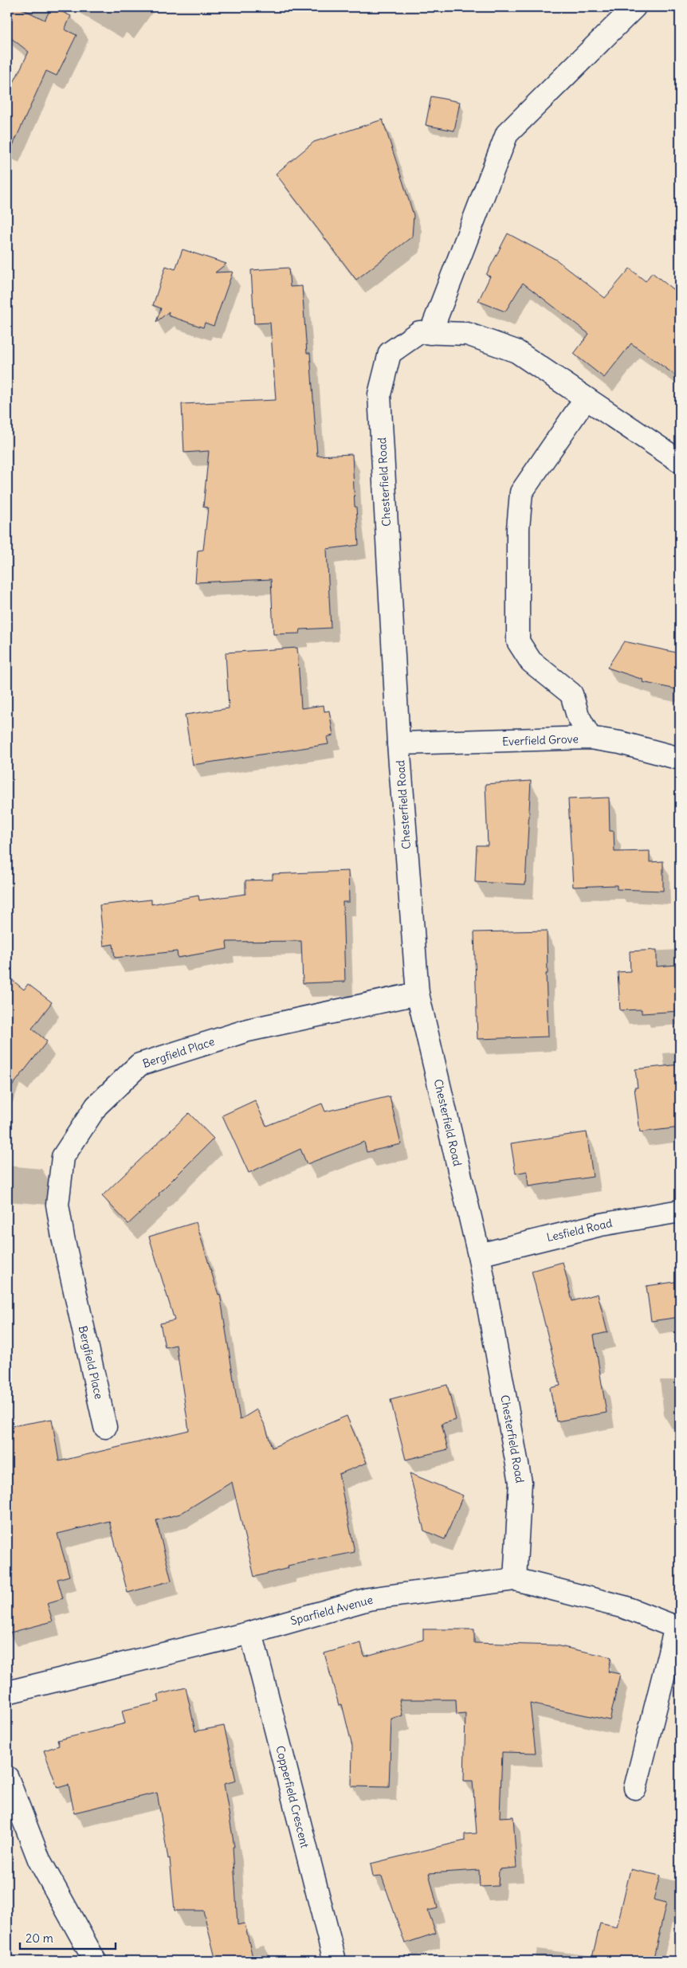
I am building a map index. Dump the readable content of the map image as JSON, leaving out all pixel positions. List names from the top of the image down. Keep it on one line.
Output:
{"streets":{"street":["Chesterfield Road","Everfield Grove","Bergfield Place","Lesfield Road","Sparfield Avenue","Copperfield Crescent"]},"crossings":[["Chesterfield Road","Everfield Grove"],["Chesterfield Road","Bergfield Place"],["Chesterfield Road","Lesfield Road"],["Chesterfield Road","Sparfield Avenue"],["Sparfield Avenue","Copperfield Crescent"]],"scale_bar":"20 m"}
